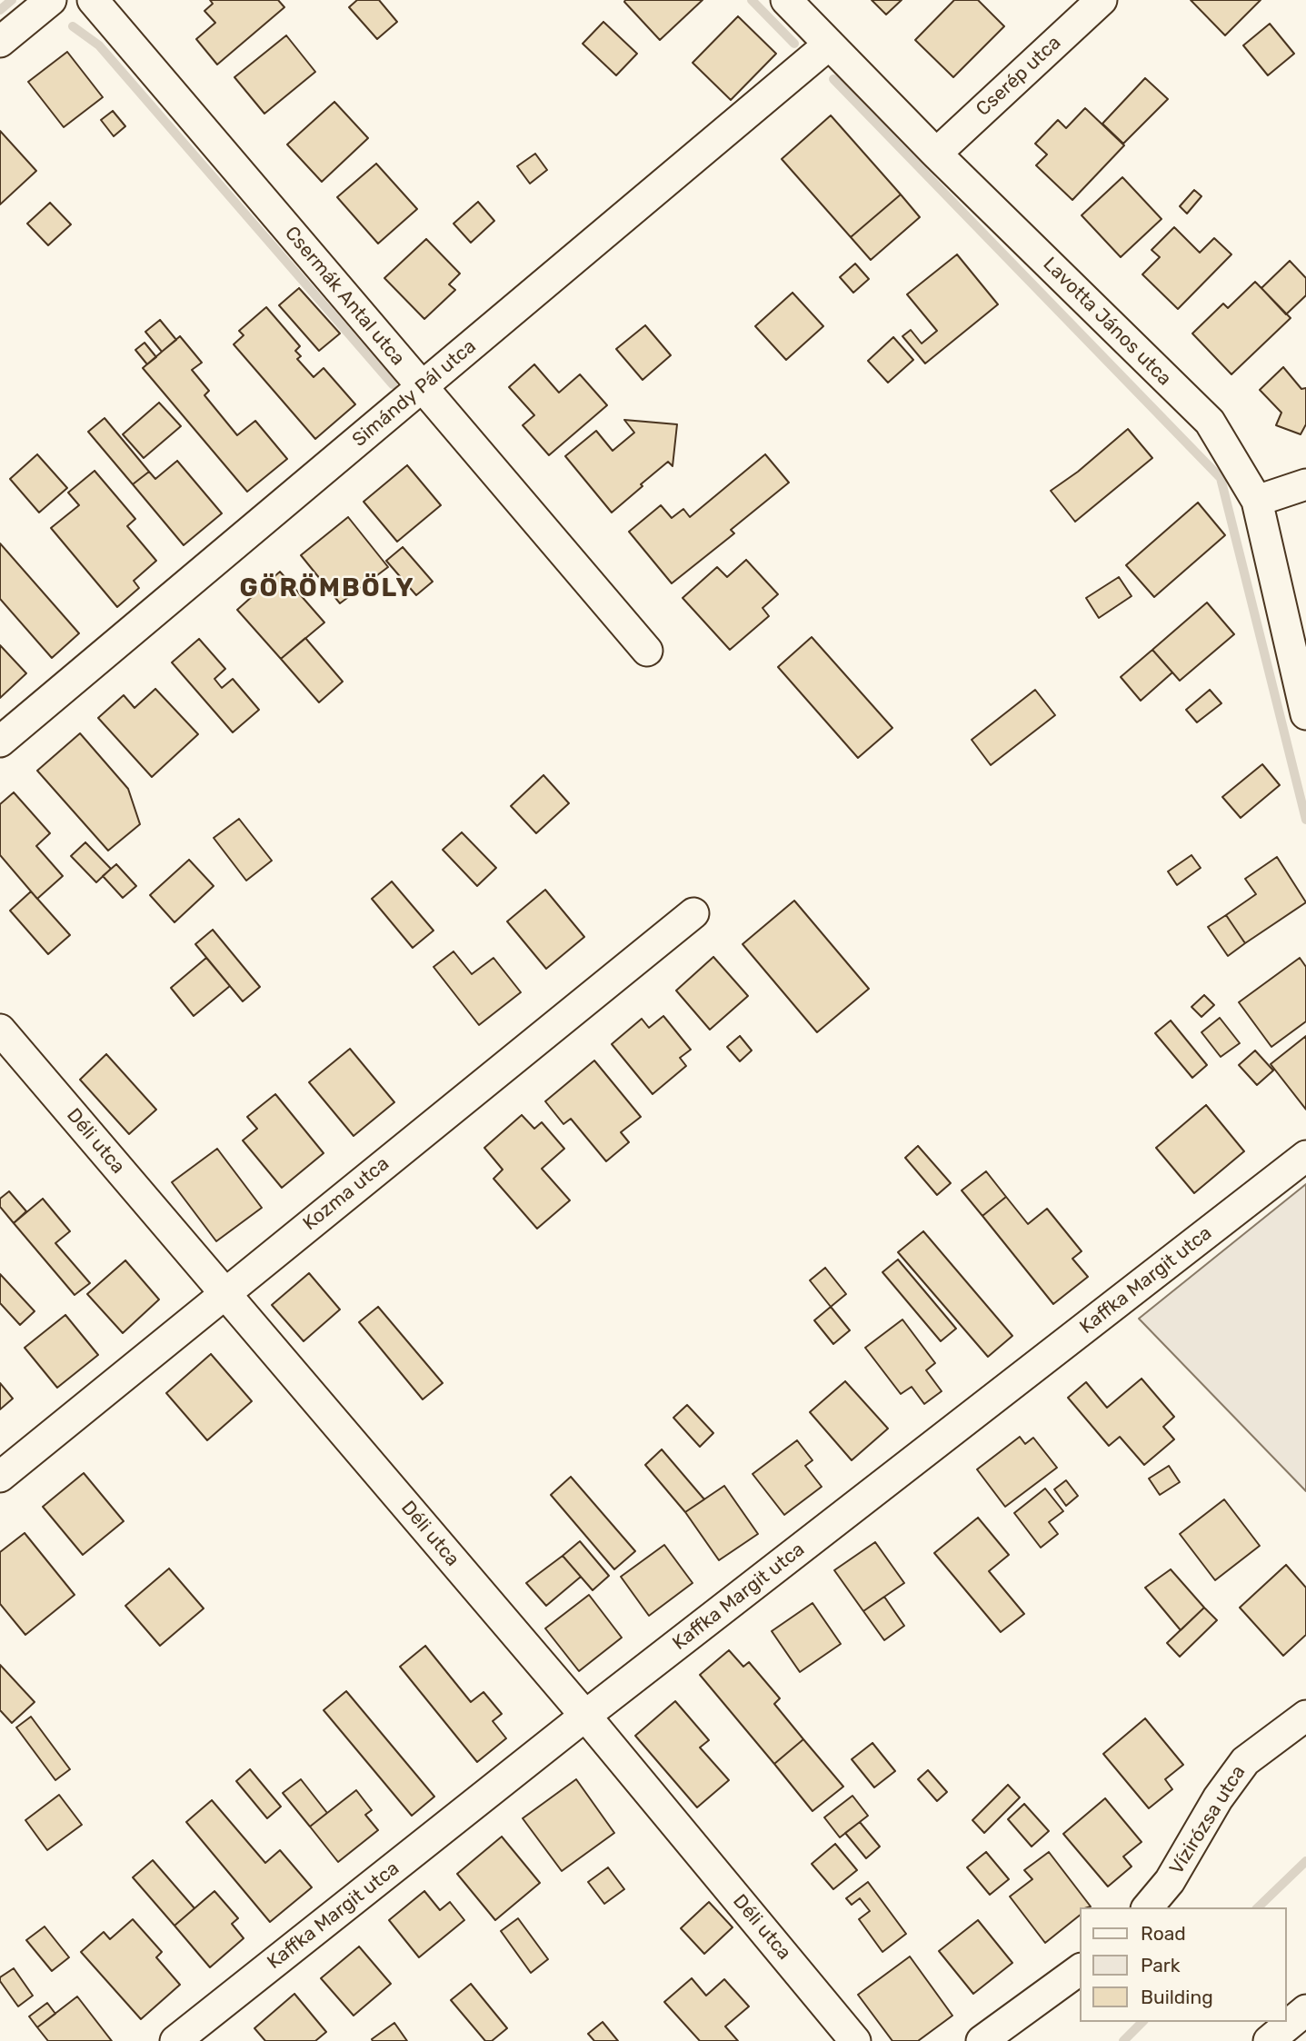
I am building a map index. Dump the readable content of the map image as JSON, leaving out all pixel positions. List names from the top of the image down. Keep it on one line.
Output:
{"streets":{"street":["Cserép utca","Csermák Antal utca","Lavotta János utca","Simándy Pál utca","Déli utca","Kozma utca","Kaffka Margit utca","Vízirózsa utca"]},"crossings":[["Cserép utca","Lavotta János utca"],["Csermák Antal utca","Simándy Pál utca"],["Lavotta János utca","Simándy Pál utca"],["Déli utca","Kozma utca"],["Déli utca","Kaffka Margit utca"]],"districts":["GÖRÖMBÖLY"],"legend":["Road","Park","Building"]}
